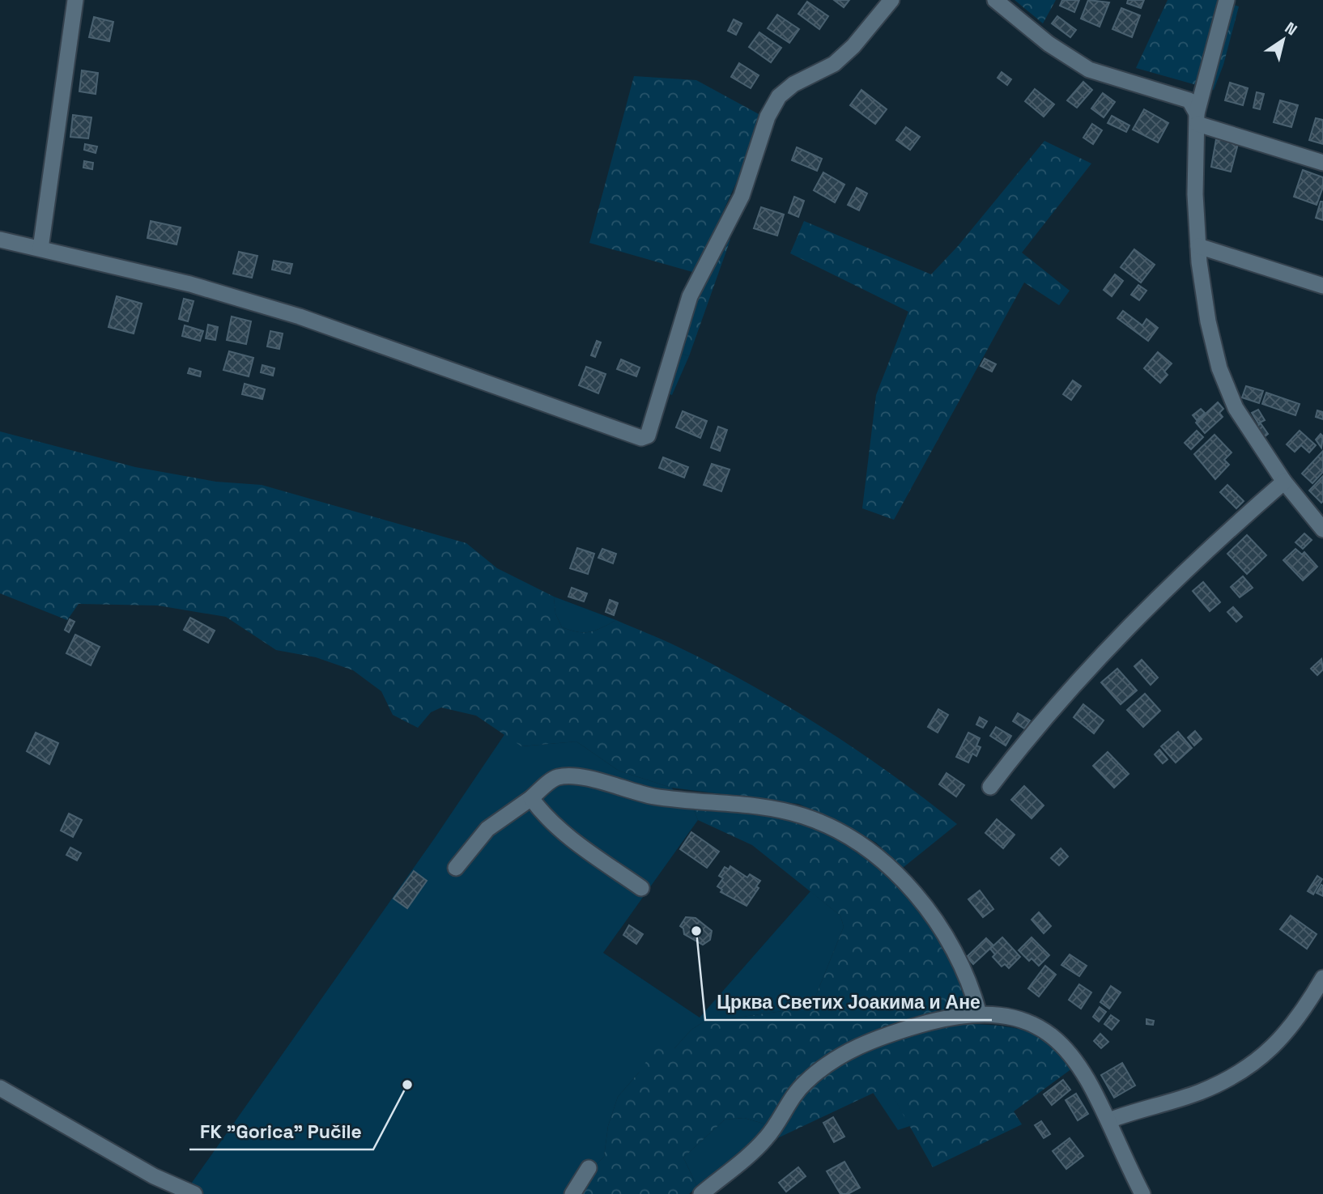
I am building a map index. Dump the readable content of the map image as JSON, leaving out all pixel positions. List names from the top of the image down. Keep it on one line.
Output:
{"places":["Црква Светих Јоакима и Ане","FK \"Gorica\" Pučile"],"north":"top right"}
